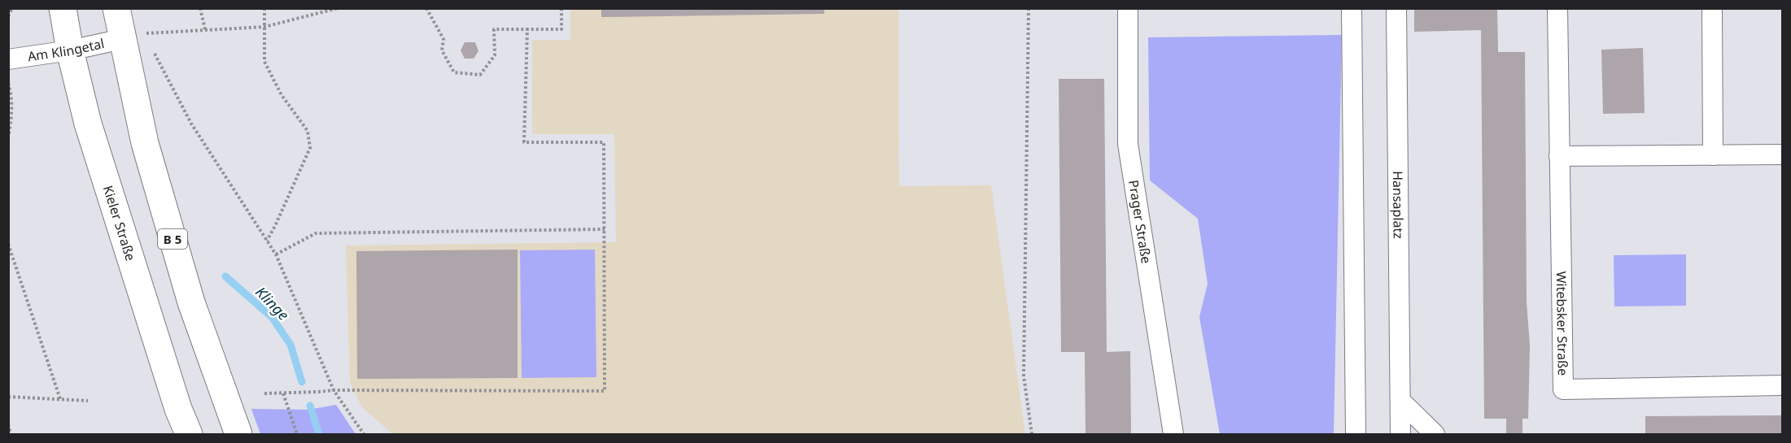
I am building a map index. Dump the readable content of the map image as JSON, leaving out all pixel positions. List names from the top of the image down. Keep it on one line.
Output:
{"streets":{"main road":["Kieler Straße","B 5"],"street":["Am Klingetal","Hansaplatz","Prager Straße","Witebsker Straße"]},"crossings":[["Am Klingetal","Kieler Straße"],["Am Klingetal","B 5"]],"water":["Klinge"]}
